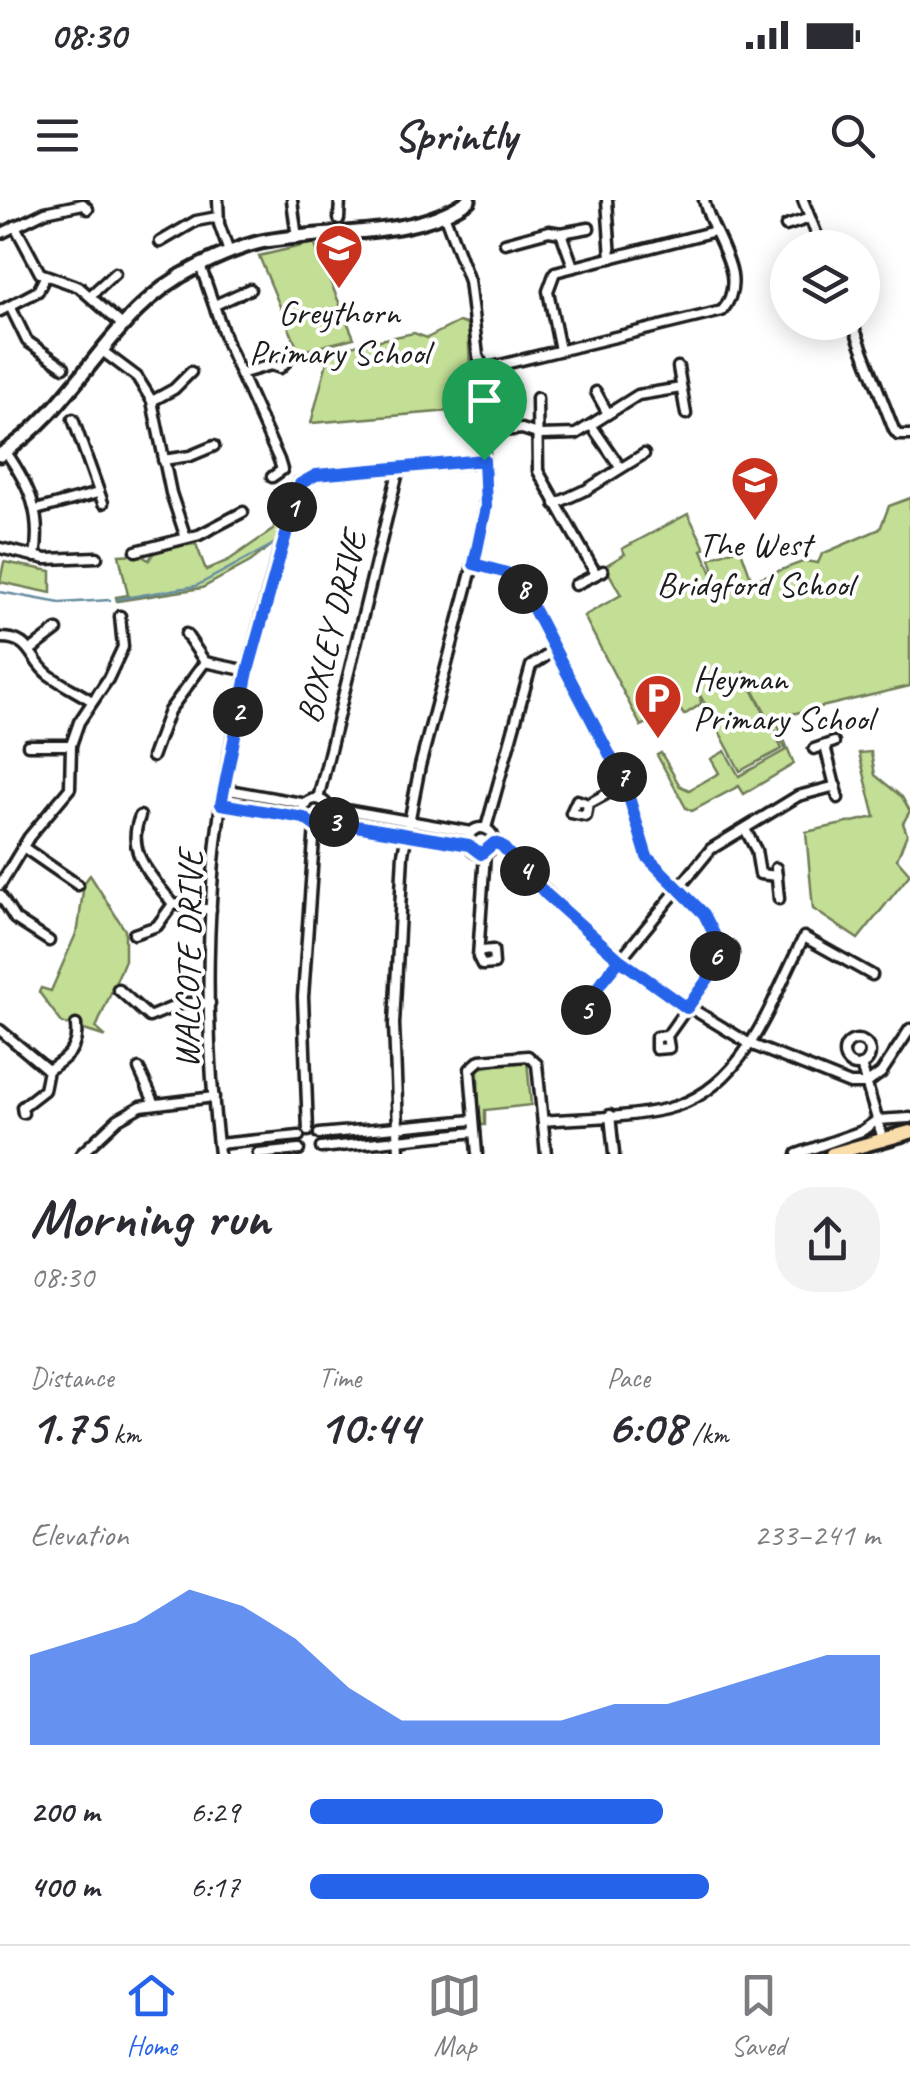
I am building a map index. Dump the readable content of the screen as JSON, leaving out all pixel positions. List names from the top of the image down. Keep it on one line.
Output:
{"streets":{"street":["BOXLEY DRIVE","WALCOTE DRIVE"]},"crossings":[["BOXLEY DRIVE","WALCOTE DRIVE"]],"places":{"school or university":["Greythorn Primary School","The West Bridgford School"],"parking":["Heyman Primary School"]},"page":{"status":"08:30","header":"Sprintly","pins":["1","8","2","7","3","4","6","5"],"heading":["Morning run","08:30"],"stats":[["Distance","1.75 km"],["Time","10:44"],["Pace","6:08 /km"]],"chart":["Elevation","233–241 m"],"list":[{"name":"200 m","note":"6:29"},{"name":"400 m","note":"6:17"}],"tabs":["Home","Map","Saved"]}}
